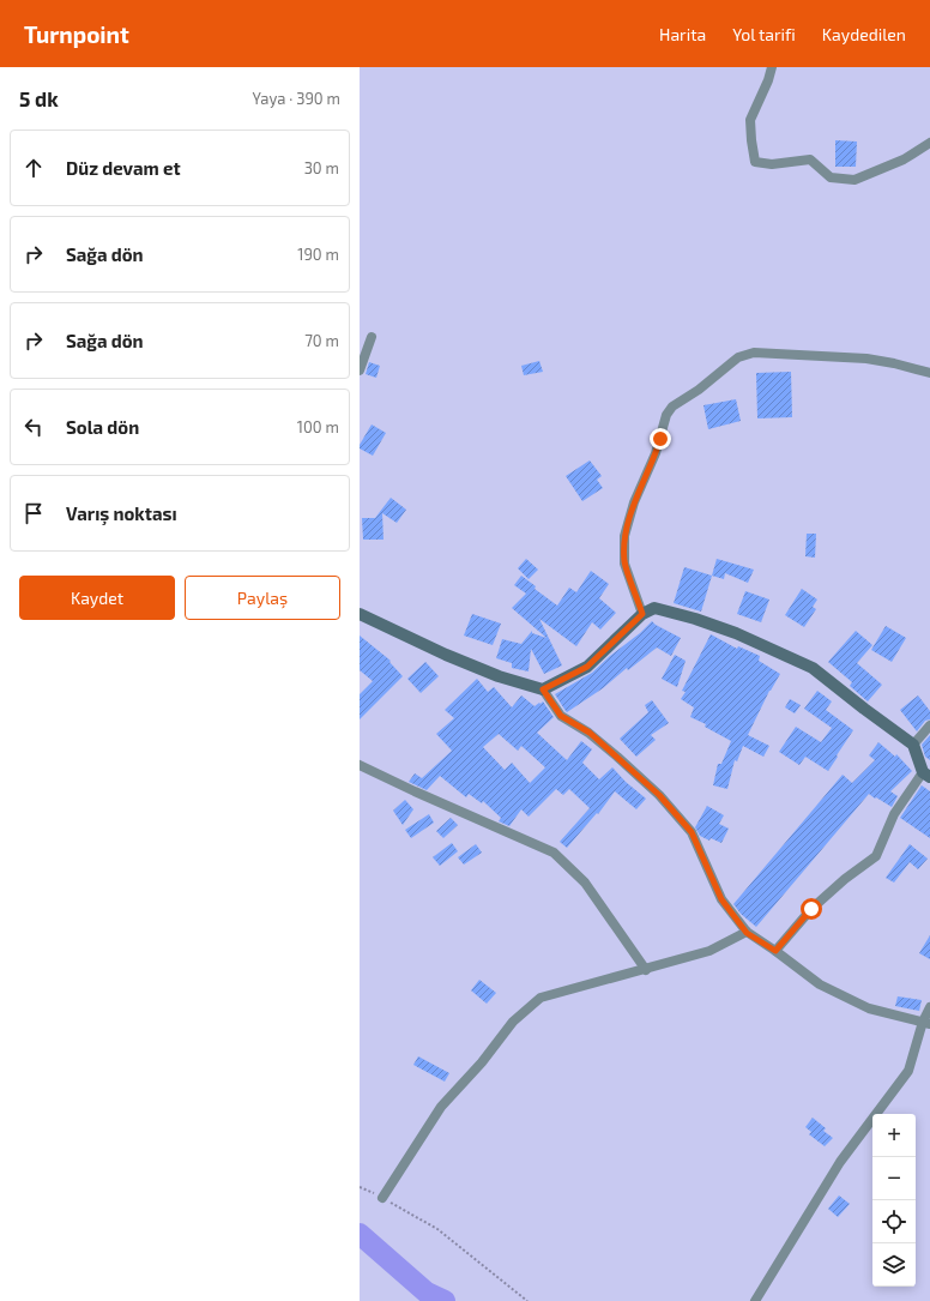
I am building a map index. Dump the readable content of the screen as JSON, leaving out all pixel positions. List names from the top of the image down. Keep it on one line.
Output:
{"page":{"header":"Turnpoint","nav":["Harita","Yol tarifi","Kaydedilen"],"heading":["5 dk","Yaya · 390 m"],"list":[["Düz devam et","30 m"],["Sağa dön","190 m"],["Sağa dön","70 m"],["Sola dön","100 m"],"Varış noktası"],"buttons":["Kaydet","Paylaş"],"map_buttons":["+","−"]}}
